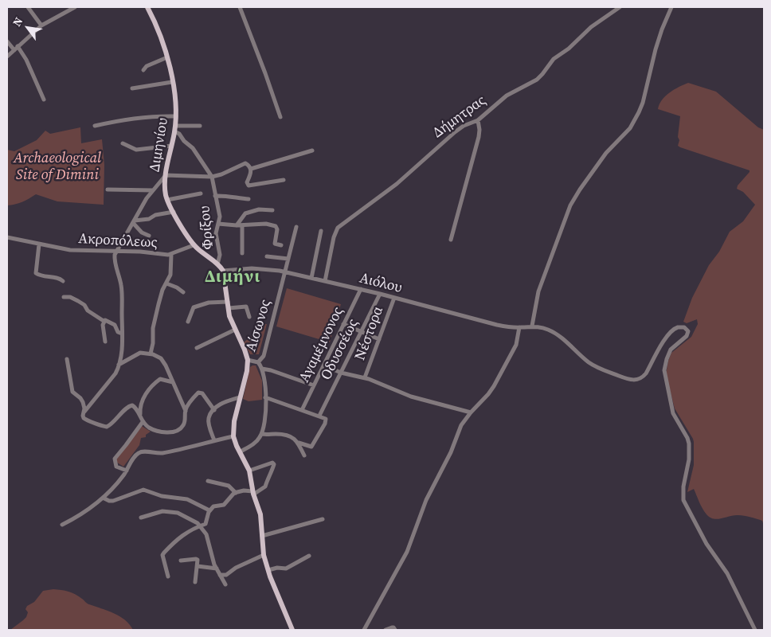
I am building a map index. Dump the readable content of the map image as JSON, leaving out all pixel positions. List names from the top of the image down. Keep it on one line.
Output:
{"streets":{"main road":["Διμηνίου"],"street":["Δήμητρας","Φρίξου","Ακροπόλεως","Αιόλου","Αίσωνος","Νέστορα","Αγαμέμνονος","Οδυσσέως"]},"crossings":[["Δήμητρας","Αιόλου"],["Διμηνίου","Φρίξου"],["Διμηνίου","Ακροπόλεως"],["Διμηνίου","Αιόλου"],["Αιόλου","Αίσωνος"],["Αιόλου","Νέστορα"],["Αιόλου","Αγαμέμνονος"],["Αιόλου","Οδυσσέως"]],"districts":["Διμήνι"],"parks":["Archaeological Site of Dimini"],"north":"top left"}
